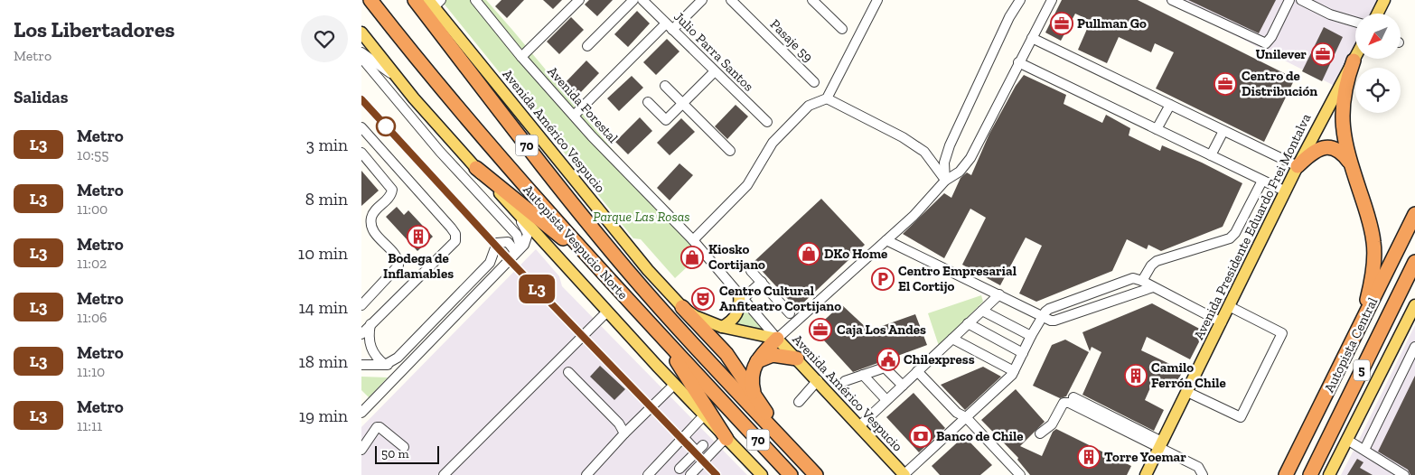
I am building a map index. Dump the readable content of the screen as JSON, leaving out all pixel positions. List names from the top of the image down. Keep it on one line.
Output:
{"streets":{"highway":["70","Autopista Vespucio Norte","Autopista Central","5"],"main road":["Avenida Américo Vespucio","Avenida Presidente Eduardo Frei Montalva"],"street":["Pasaje 59","Julio Parra Santos","Avenida Forestal"]},"crossings":[["Avenida Forestal","Avenida Américo Vespucio"]],"parks":["Parque Las Rosas"],"places":{"office":["Pullman Go","Unilever","Centro de Distribución","Caja Los Andes"],"building":["Bodega de Inflamables","Camilo Ferrón Chile","Torre Yoemar"],"shop":["DKo Home","Kiosko Cortijano"],"parking":["Centro Empresarial El Cortijo"],"theatre":["Centro Cultural Anfiteatro Cortijano"],"public building":["Chilexpress"],"bank":["Banco de Chile"]},"lines":["metro line L3"],"scale_bar":"50 m","north":"bottom left","page":{"heading":[["Los Libertadores","Metro"],"Salidas"],"on_map":"L3","list":[{"mark":"L3","name":"Metro","note":"10:55","value":"3 min"},{"mark":"L3","name":"Metro","note":"11:00","value":"8 min"},{"mark":"L3","name":"Metro","note":"11:02","value":"10 min"},{"mark":"L3","name":"Metro","note":"11:06","value":"14 min"},{"mark":"L3","name":"Metro","note":"11:10","value":"18 min"},{"mark":"L3","name":"Metro","note":"11:11","value":"19 min"}],"scale":"50 m"}}
